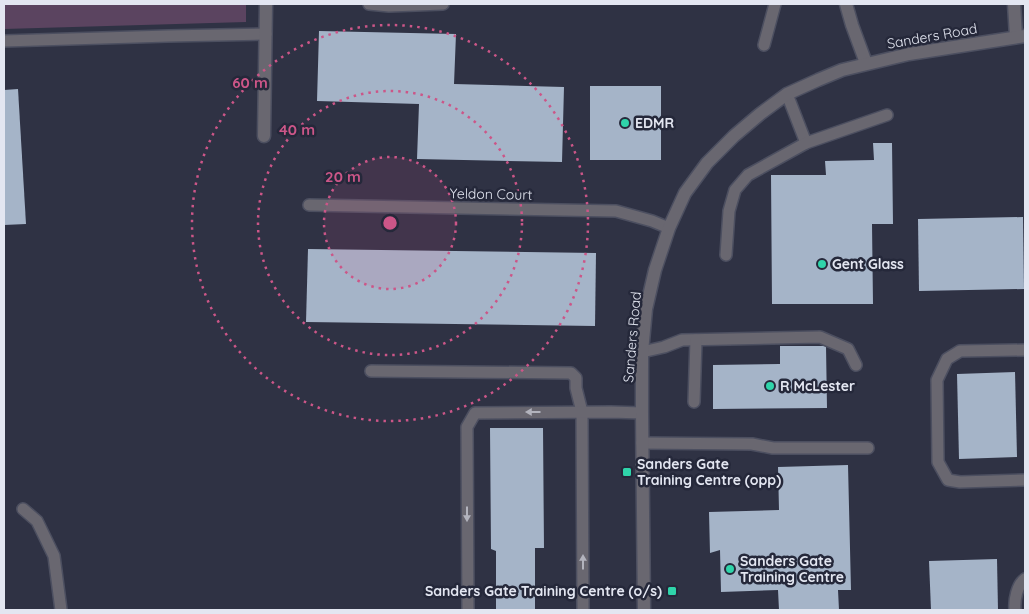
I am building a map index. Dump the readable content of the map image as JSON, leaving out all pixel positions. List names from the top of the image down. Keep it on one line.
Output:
{"streets":{"street":["Sanders Road"],"lane":["Yeldon Court"]},"crossings":[["Sanders Road","Yeldon Court"]],"places":{"other":["EDMR","Gent Glass","R McLester","Sanders Gate Training Centre"],"transit":["Sanders Gate Training Centre (opp)","Sanders Gate Training Centre (o/s)"]},"rings":["60 m","40 m","20 m"]}
